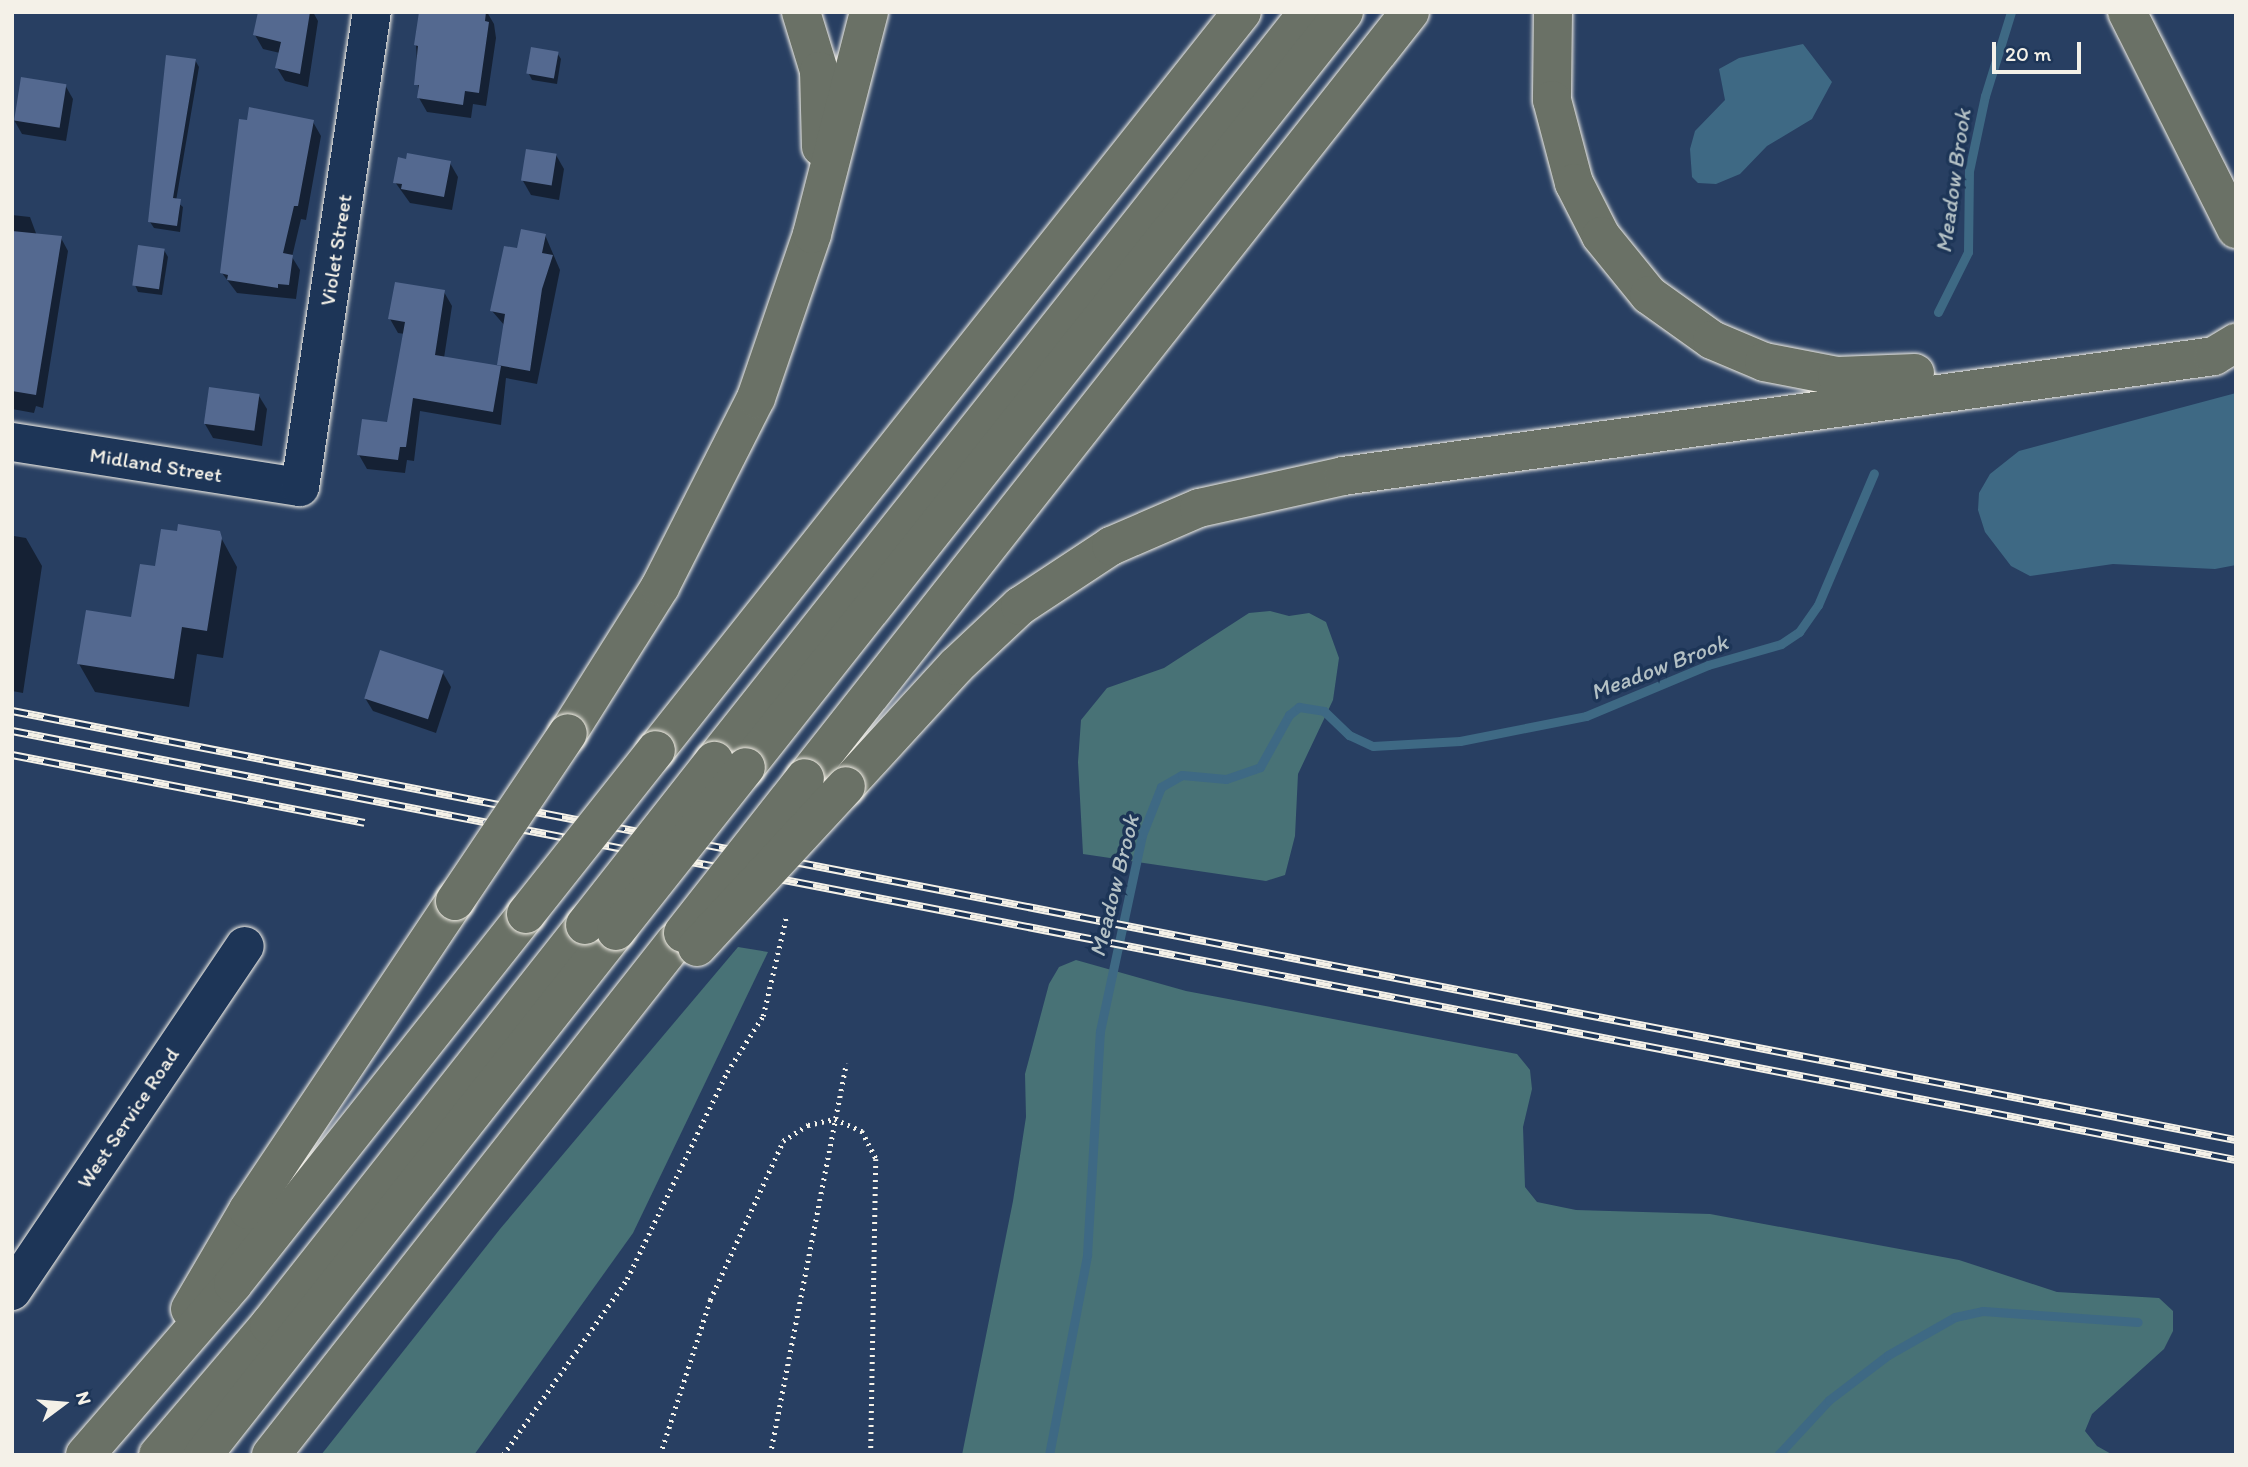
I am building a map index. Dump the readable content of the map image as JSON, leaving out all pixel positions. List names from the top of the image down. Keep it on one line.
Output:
{"streets":{"street":["Violet Street","Midland Street","West Service Road"]},"crossings":[["Violet Street","Midland Street"]],"water":["Meadow Brook"],"scale_bar":"20 m","north":"right"}
